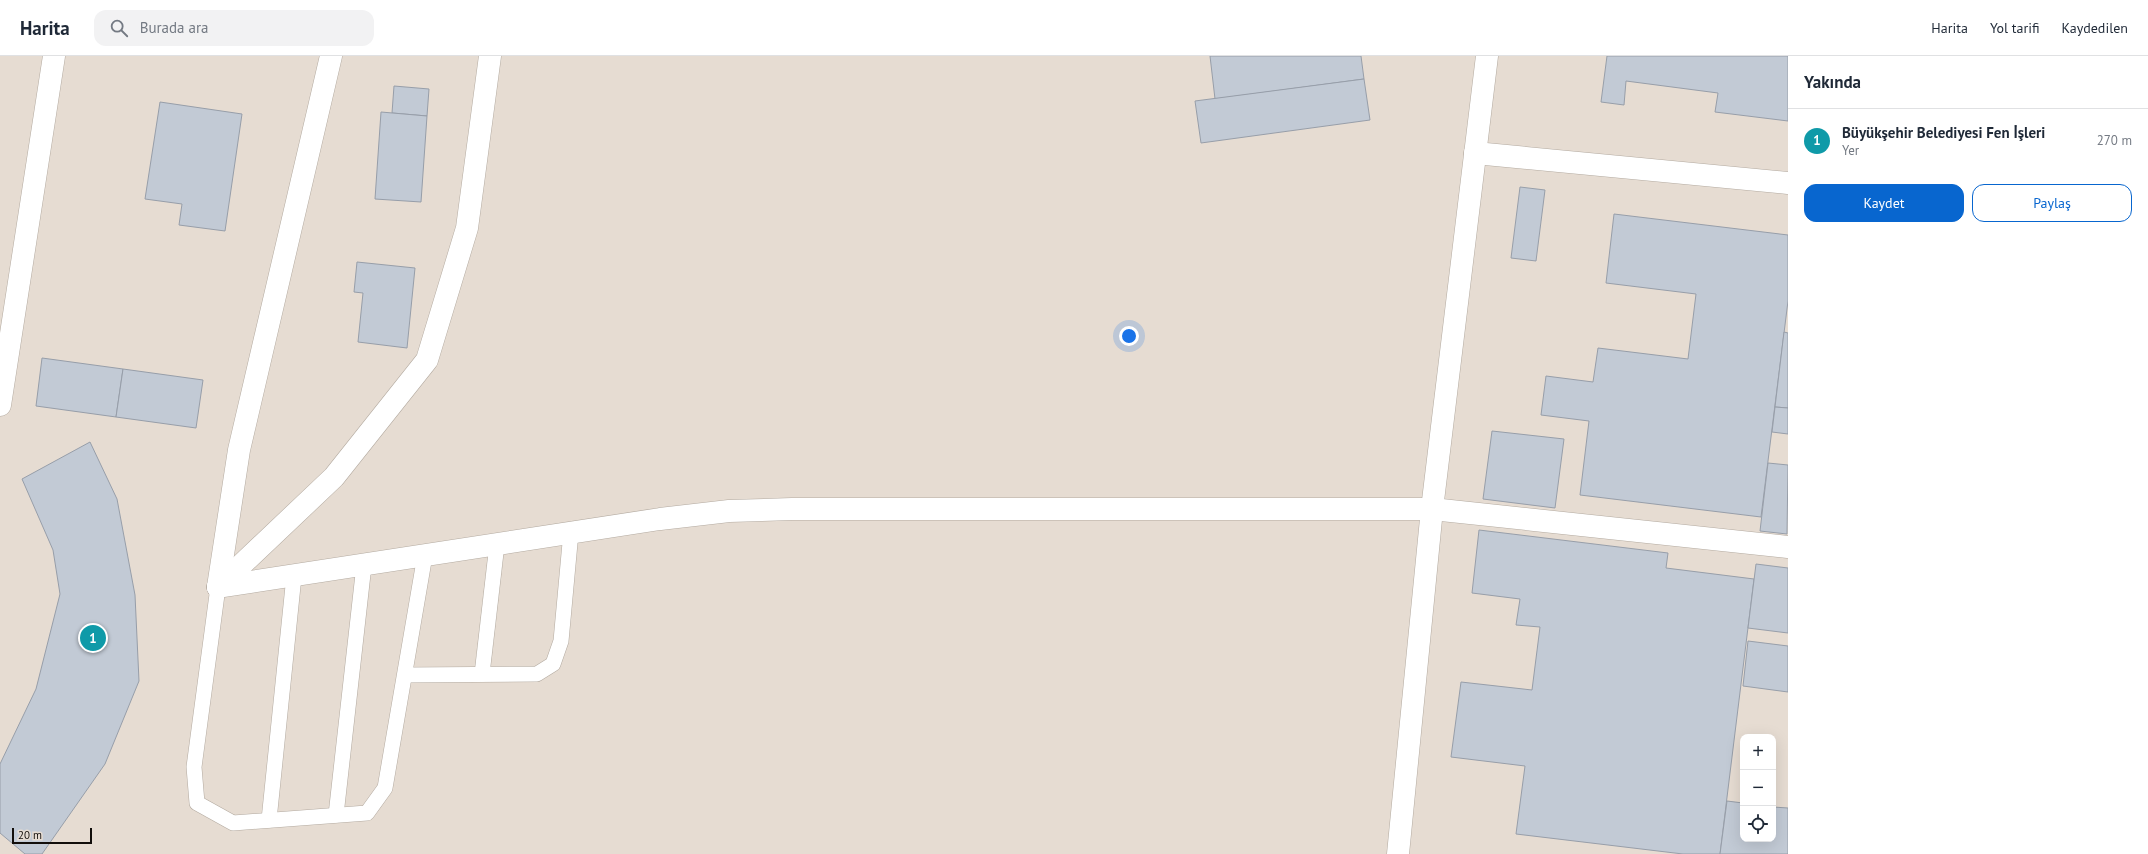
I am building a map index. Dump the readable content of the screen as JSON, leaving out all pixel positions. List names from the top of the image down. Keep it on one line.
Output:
{"scale_bar":"20 m","page":{"header":"Harita","search":"Burada ara","nav":["Harita","Yol tarifi","Kaydedilen"],"heading":"Yakında","list":[{"mark":"1","name":"Büyükşehir Belediyesi Fen İşleri","note":"Yer","value":"270 m"}],"buttons":["Kaydet","Paylaş"],"pins":"1","map_buttons":["+","−"],"scale":"20 m"}}
